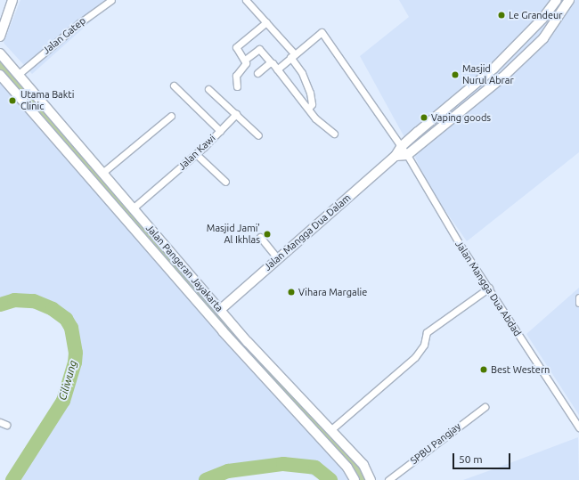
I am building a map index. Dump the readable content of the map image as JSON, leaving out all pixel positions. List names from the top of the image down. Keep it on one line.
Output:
{"streets":{"main road":["Jalan Mangga Dua Dalam","Jalan Pangeran Jayakarta"],"street":["Jalan Gatep","Jalan Kawi","Jalan Mangga Dua Abdad","SPBU Pangjay"]},"crossings":[["Jalan Gatep","Jalan Pangeran Jayakarta"],["Jalan Kawi","Jalan Pangeran Jayakarta"],["Jalan Mangga Dua Dalam","Jalan Pangeran Jayakarta"],["Jalan Mangga Dua Dalam","Jalan Mangga Dua Abdad"]],"water":["Ciliwung"],"places":["Le Grandeur","Masjid Nurul Abrar","Utama Bakti Clinic","Vaping goods","Masjid Jami' Al Ikhlas","Vihara Margalie","Best Western"],"scale_bar":"50 m"}
